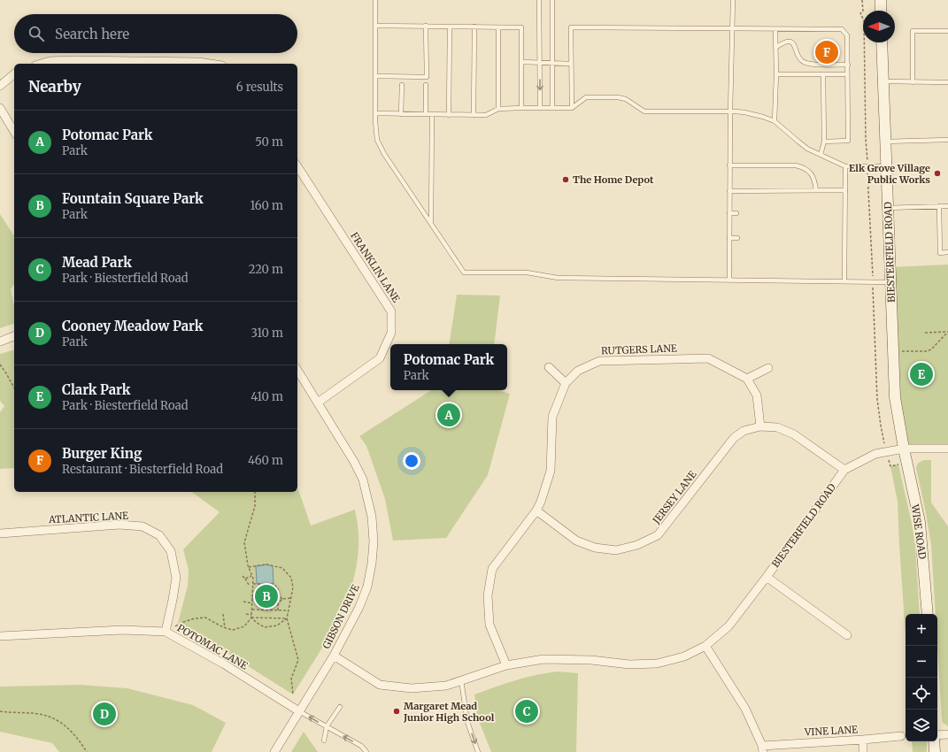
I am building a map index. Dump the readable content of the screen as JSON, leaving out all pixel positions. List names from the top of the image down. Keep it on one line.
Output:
{"streets":{"street":["BIESTERFIELD ROAD","FRANKLIN LANE","RUTGERS LANE","JERSEY LANE","ATLANTIC LANE","WISE ROAD","GIBSON DRIVE","POTOMAC LANE","VINE LANE"]},"crossings":[["BIESTERFIELD ROAD","RUTGERS LANE"],["BIESTERFIELD ROAD","WISE ROAD"],["BIESTERFIELD ROAD","GIBSON DRIVE"],["FRANKLIN LANE","GIBSON DRIVE"],["RUTGERS LANE","JERSEY LANE"],["ATLANTIC LANE","POTOMAC LANE"],["GIBSON DRIVE","POTOMAC LANE"]],"places":["Elk Grove Village Public Works","The Home Depot","Margaret Mead Junior High School"],"north":"left","page":{"search":"Search here","pins":["F","E","A","B","C","D"],"heading":["Nearby","6 results"],"list":[{"mark":"A","name":"Potomac Park","note":"Park","value":"50 m"},{"mark":"B","name":"Fountain Square Park","note":"Park","value":"160 m"},{"mark":"C","name":"Mead Park","note":"Park · Biesterfield Road","value":"220 m"},{"mark":"D","name":"Cooney Meadow Park","note":"Park","value":"310 m"},{"mark":"E","name":"Clark Park","note":"Park · Biesterfield Road","value":"410 m"},{"mark":"F","name":"Burger King","note":"Restaurant · Biesterfield Road","value":"460 m"}],"popup":["Potomac Park","Park"],"map_buttons":["+","−"]}}
